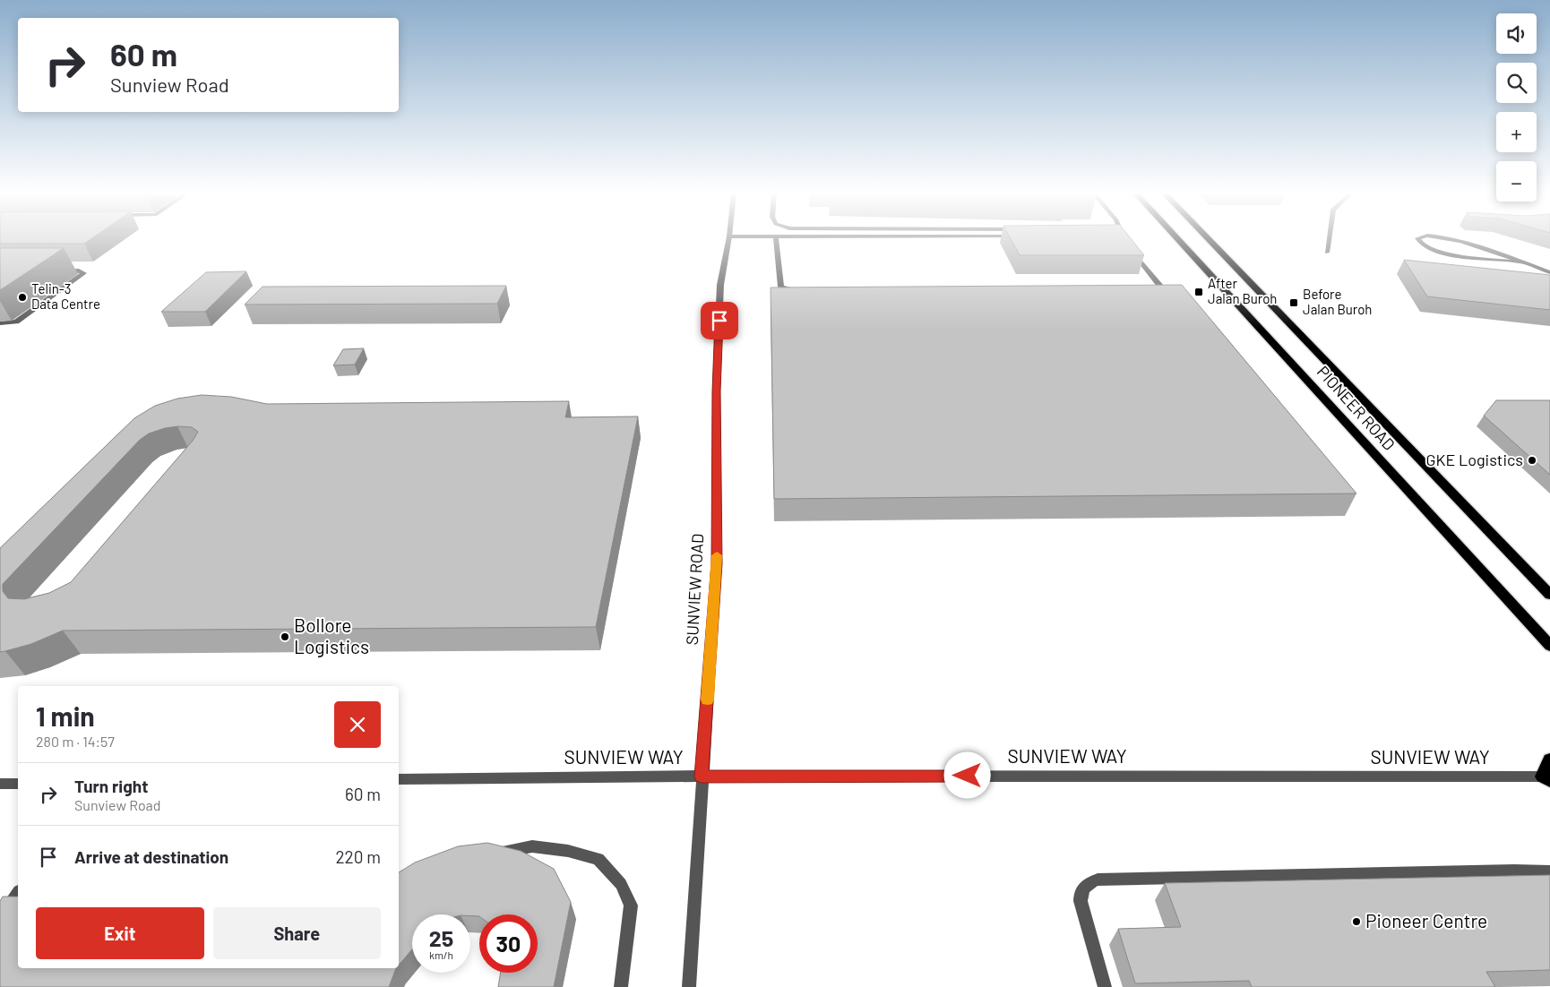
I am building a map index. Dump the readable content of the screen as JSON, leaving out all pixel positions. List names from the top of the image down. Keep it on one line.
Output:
{"streets":{"main road":["PIONEER ROAD"],"street":["SUNVIEW ROAD","SUNVIEW WAY"]},"crossings":[["SUNVIEW ROAD","SUNVIEW WAY"]],"places":{"transit":["After Jalan Buroh","Before Jalan Buroh"],"other":["Telin-3 Data Centre","GKE Logistics","Bollore Logistics","Pioneer Centre"]},"page":{"map_buttons":["+","−"],"turn":["60 m","Sunview Road"],"heading":["1 min","280 m · 14:57"],"list":[{"name":"Turn right","note":"Sunview Road","value":"60 m"},{"name":"Arrive at destination","value":"220 m"}],"buttons":["Exit","Share"],"speed":"25 km/h","limit":"30"}}
